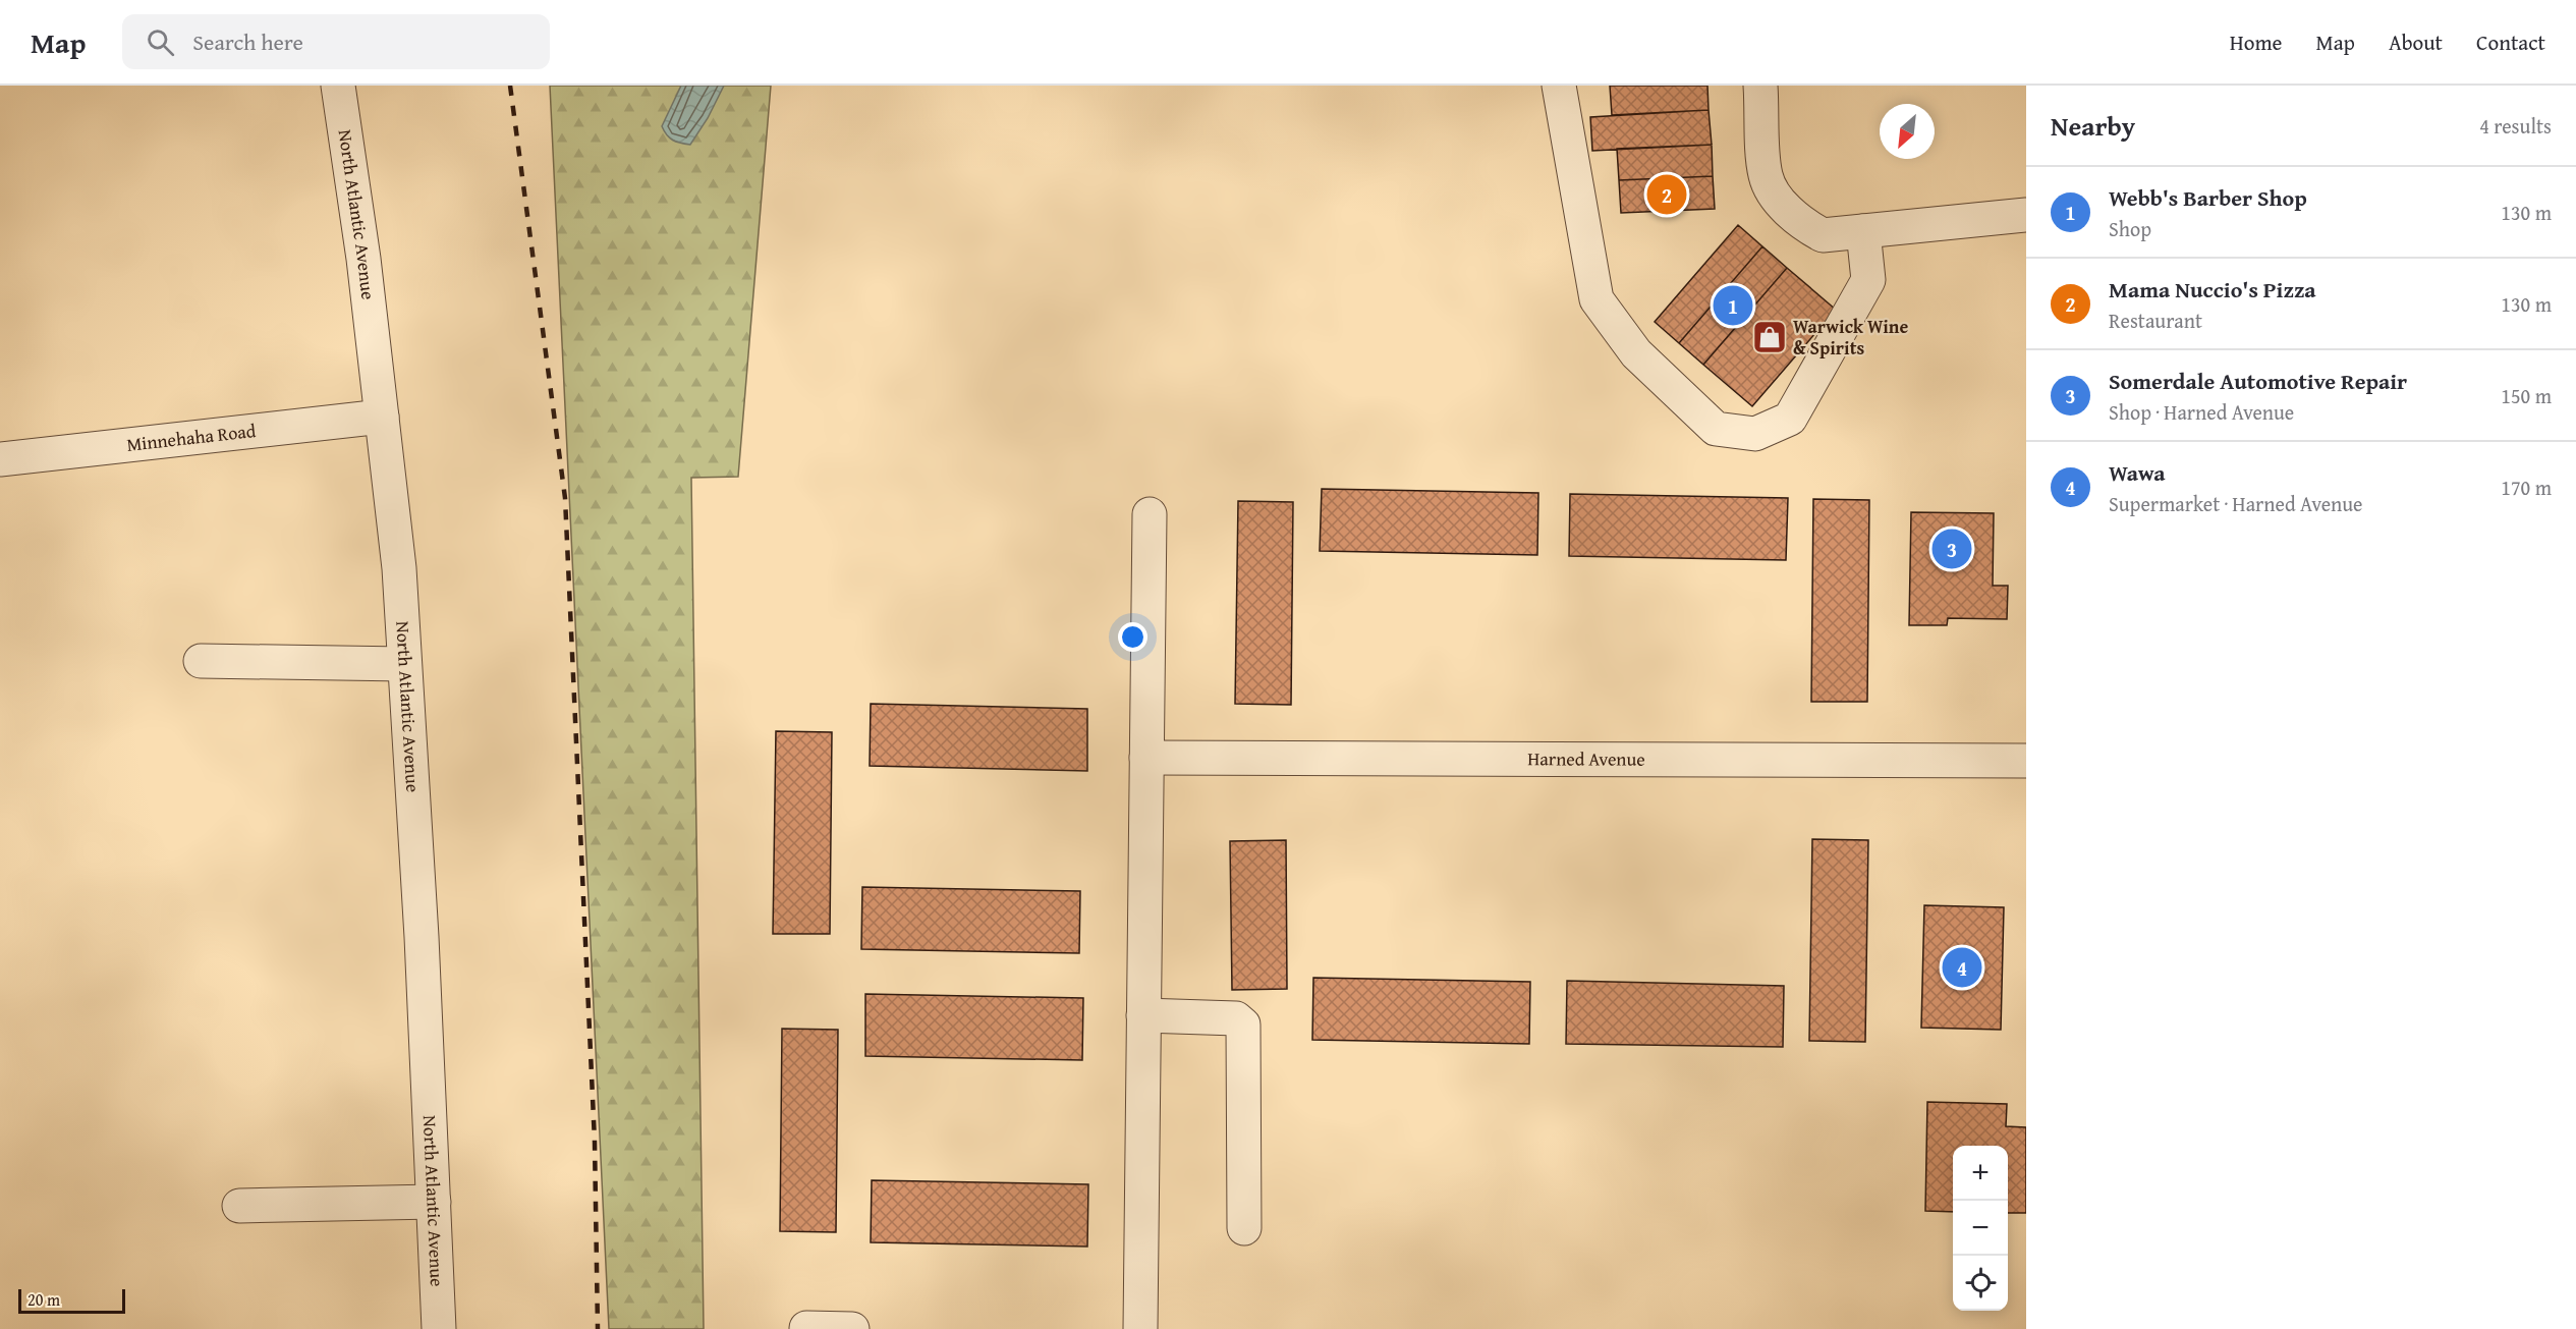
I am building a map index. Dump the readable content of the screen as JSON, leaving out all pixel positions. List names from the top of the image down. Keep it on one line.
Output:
{"streets":{"street":["North Atlantic Avenue","Minnehaha Road","Harned Avenue"]},"crossings":[["North Atlantic Avenue","Minnehaha Road"]],"places":{"shop":["Warwick Wine & Spirits"]},"scale_bar":"20 m","north":"bottom left","page":{"header":"Map","search":"Search here","nav":["Home","Map","About","Contact"],"heading":["Nearby","4 results"],"list":[{"mark":"1","name":"Webb's Barber Shop","note":"Shop","value":"130 m"},{"mark":"2","name":"Mama Nuccio's Pizza","note":"Restaurant","value":"130 m"},{"mark":"3","name":"Somerdale Automotive Repair","note":"Shop · Harned Avenue","value":"150 m"},{"mark":"4","name":"Wawa","note":"Supermarket · Harned Avenue","value":"170 m"}],"pins":["2","1","3","4"],"map_buttons":["+","−"],"scale":"20 m"}}
